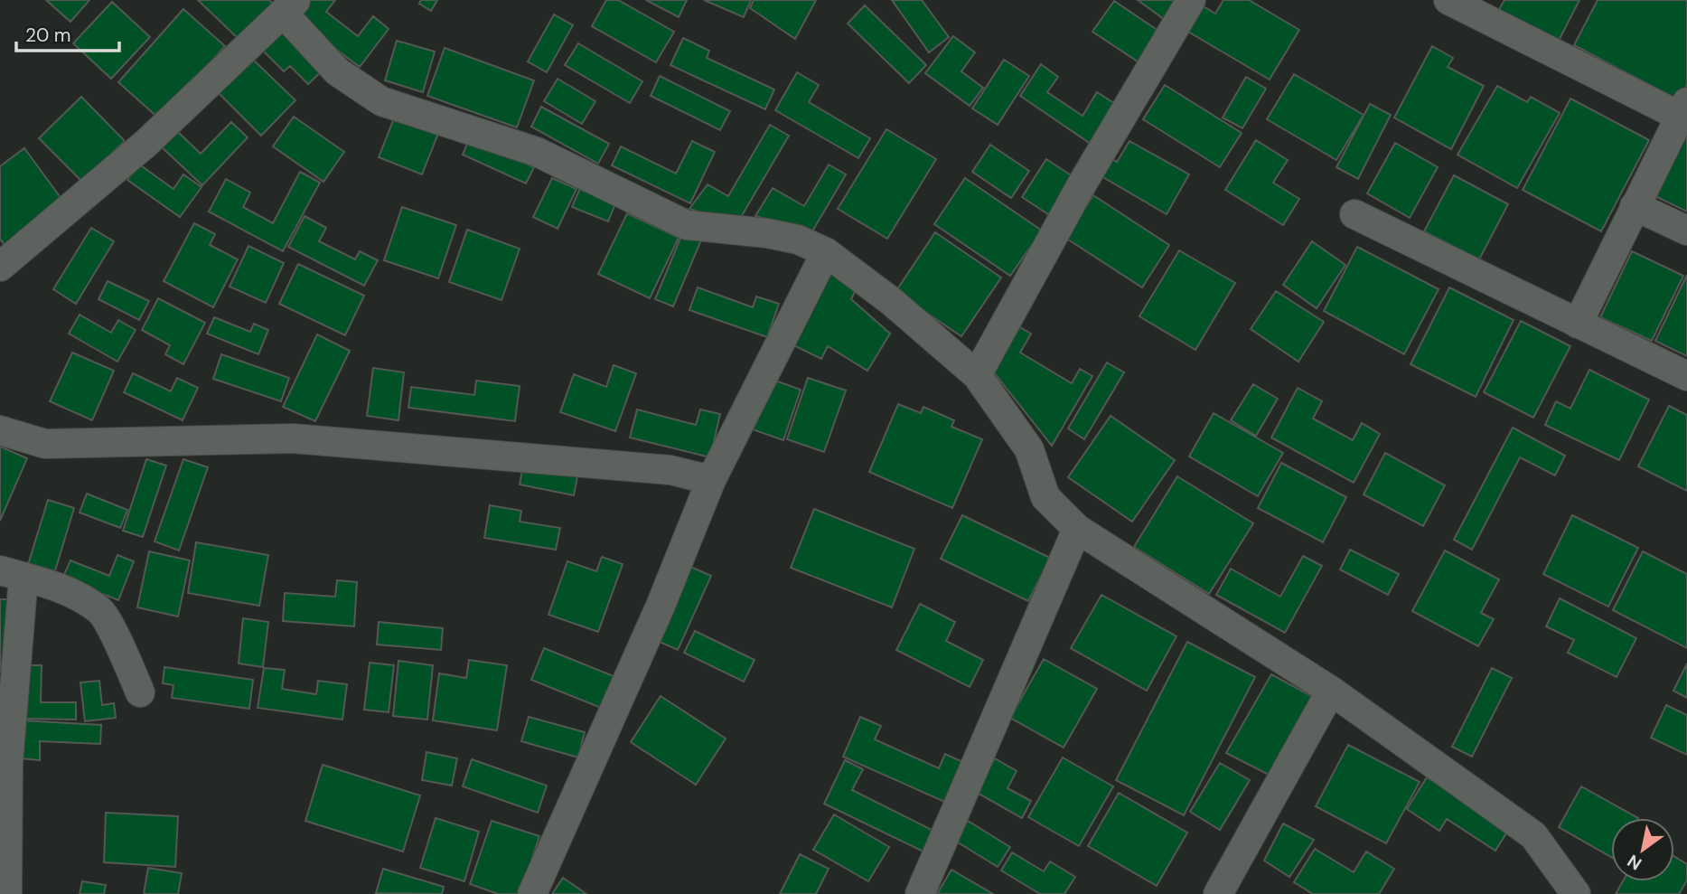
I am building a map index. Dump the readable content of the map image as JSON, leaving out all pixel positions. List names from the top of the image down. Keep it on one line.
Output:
{"scale_bar":"20 m","north":"bottom left"}
